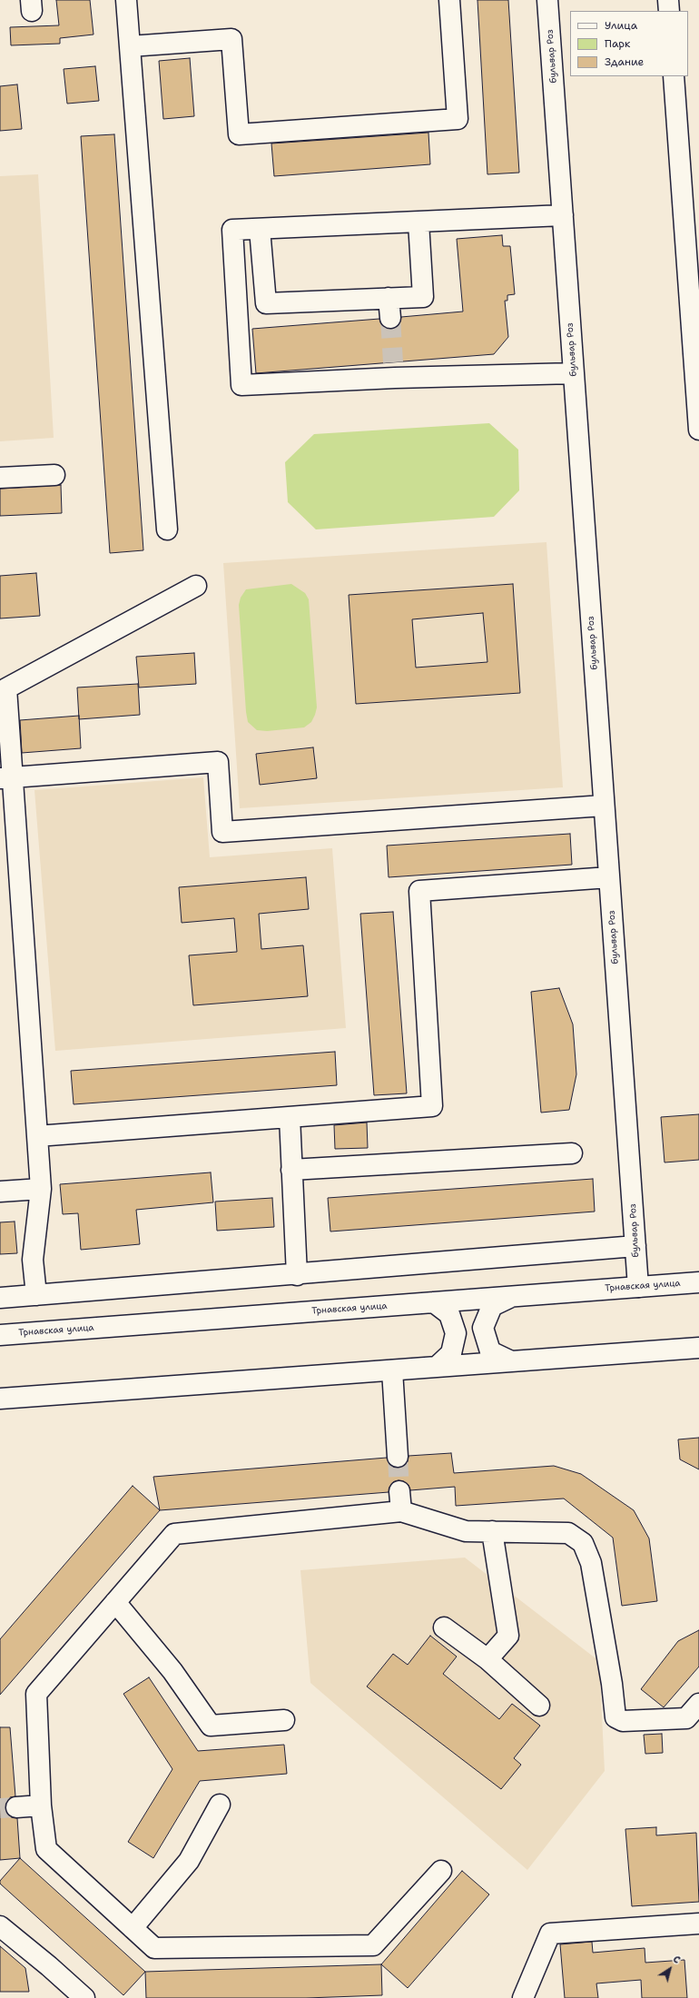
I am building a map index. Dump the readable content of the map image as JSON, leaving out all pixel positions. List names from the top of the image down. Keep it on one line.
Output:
{"streets":{"street":["бульвар Роз","Трнавская улица"]},"crossings":[["бульвар Роз","Трнавская улица"]],"legend":["Улица","Парк","Здание"],"north":"top right"}
